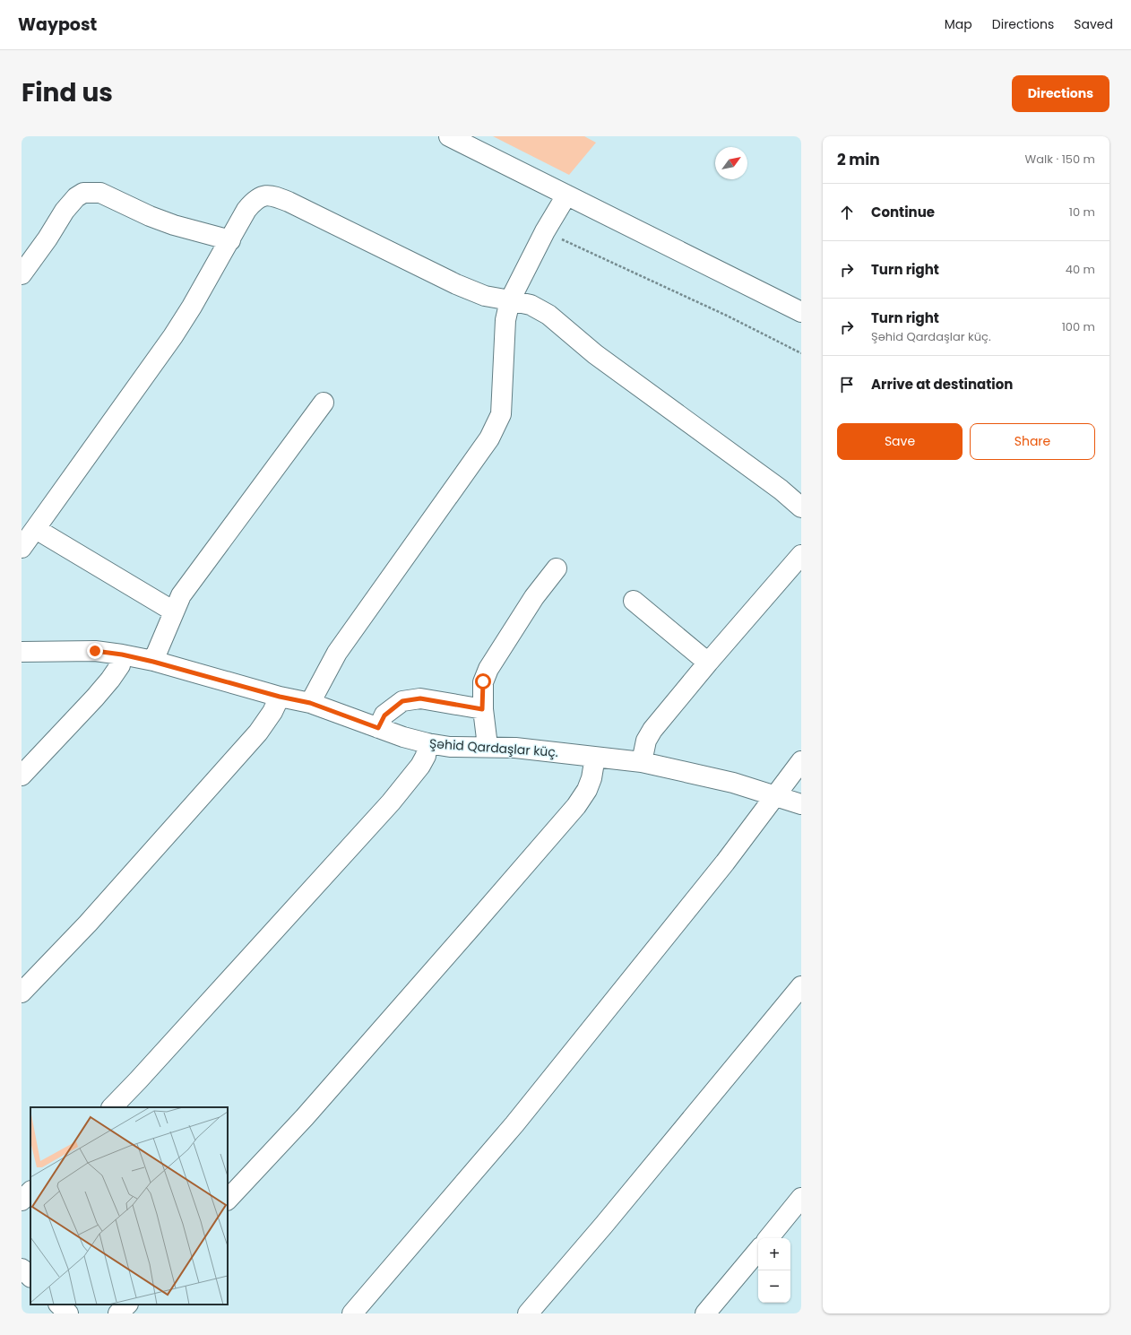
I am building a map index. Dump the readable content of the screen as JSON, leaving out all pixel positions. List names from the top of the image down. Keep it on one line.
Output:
{"streets":{"street":["Şəhid Qardaşlar küç."]},"north":"top right","page":{"header":"Waypost","nav":["Map","Directions","Saved"],"title":"Find us","buttons":["Directions",["Save","Share"]],"heading":["2 min","Walk · 150 m"],"list":[["Continue","10 m"],["Turn right","40 m"],["Turn right","Şəhid Qardaşlar küç.","100 m"],"Arrive at destination"],"map_buttons":["+","−"]}}
